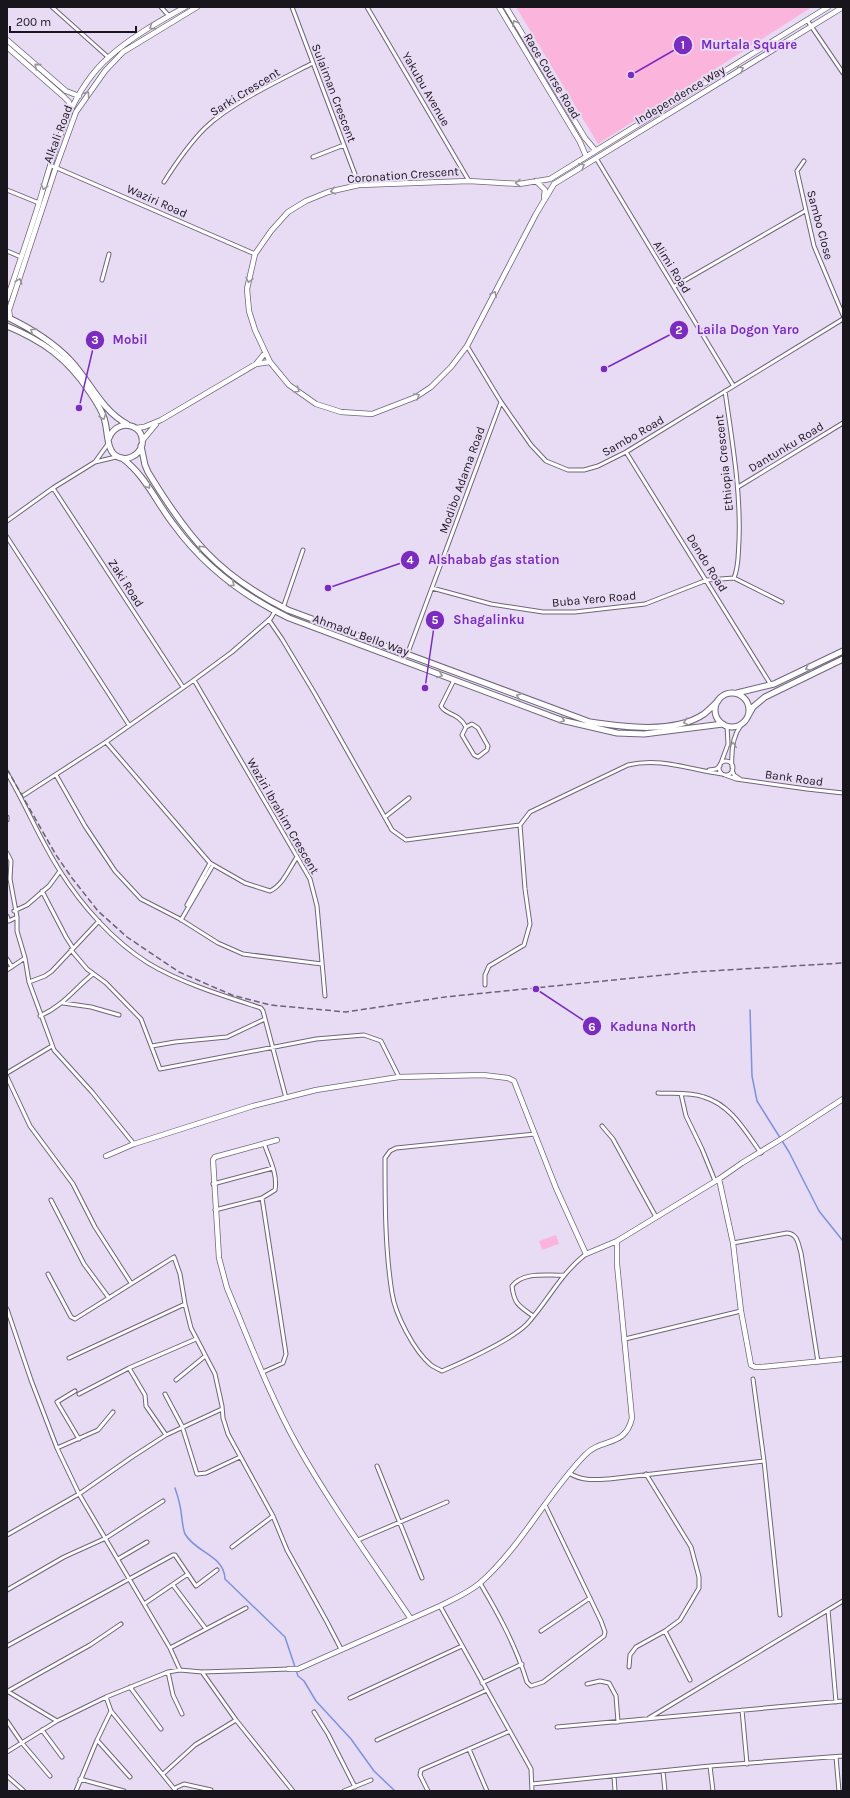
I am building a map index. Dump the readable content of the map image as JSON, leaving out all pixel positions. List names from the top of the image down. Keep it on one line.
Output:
{"streets":{"main road":["Race Course Road","Independence Way","Alkali Road","Coronation Crescent","Ahmadu Bello Way"],"street":["Yakubu Avenue","Sarki Crescent","Sulaiman Crescent","Waziri Road","Sambo Close","Alimi Road","Sambo Road","Dantunku Road","Ethiopia Crescent","Modibo Adama Road","Dendo Road","Zaki Road","Buba Yero Road","Bank Road","Waziri Ibrahim Crescent"]},"crossings":[["Race Course Road","Independence Way"],["Yakubu Avenue","Coronation Crescent"],["Sarki Crescent","Sulaiman Crescent"],["Sulaiman Crescent","Coronation Crescent"],["Independence Way","Coronation Crescent"],["Independence Way","Alimi Road"],["Alkali Road","Waziri Road"],["Coronation Crescent","Waziri Road"],["Coronation Crescent","Sambo Road"],["Alimi Road","Sambo Road"],["Sambo Road","Ethiopia Crescent"],["Sambo Road","Modibo Adama Road"],["Sambo Road","Dendo Road"],["Dantunku Road","Ethiopia Crescent"],["Modibo Adama Road","Buba Yero Road"],["Modibo Adama Road","Ahmadu Bello Way"],["Dendo Road","Buba Yero Road"]],"places":["Murtala Square","Laila Dogon Yaro","Mobil","Alshabab gas station","Shagalinku","Kaduna North"],"scale_bar":"200 m"}
